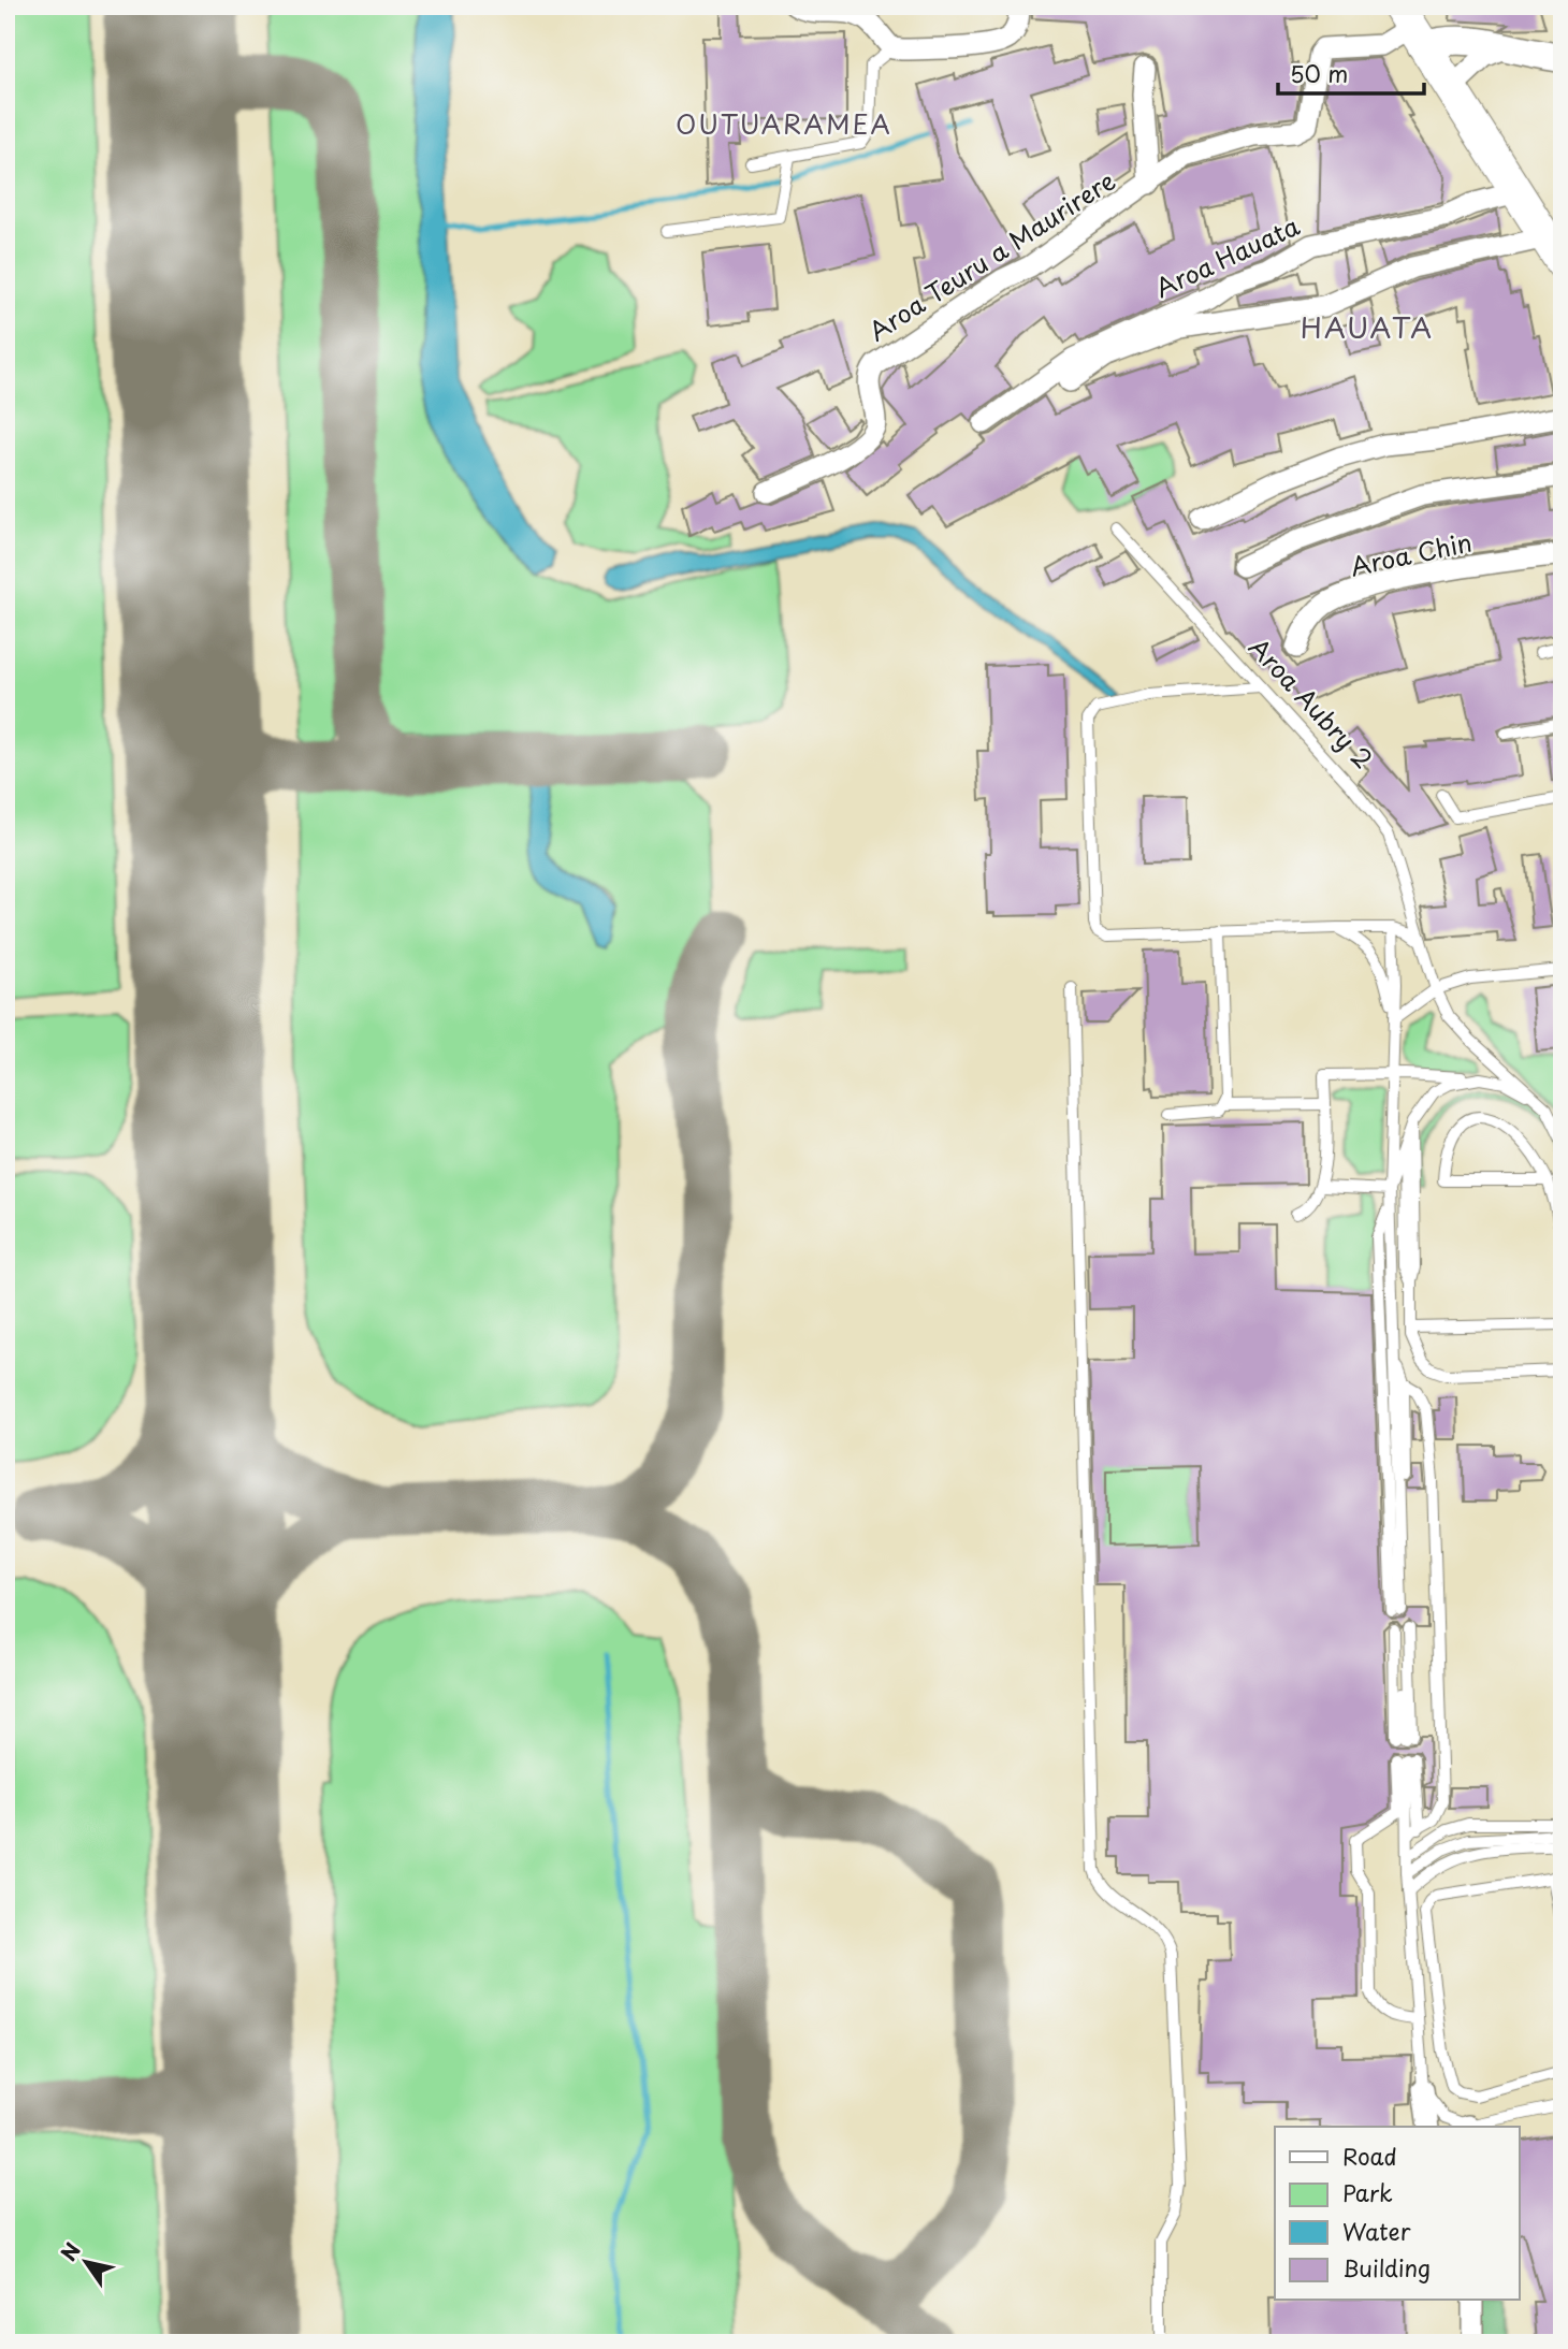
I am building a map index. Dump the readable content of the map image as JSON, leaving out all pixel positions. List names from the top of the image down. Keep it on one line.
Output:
{"streets":{"street":["Aroa Teuru a Maurirere","Aroa Hauata","Aroa Chin"],"lane":["Aroa Aubry 2"]},"districts":["OUTUARAMEA","HAUATA"],"legend":["Road","Park","Water","Building"],"scale_bar":"50 m","north":"top left"}
